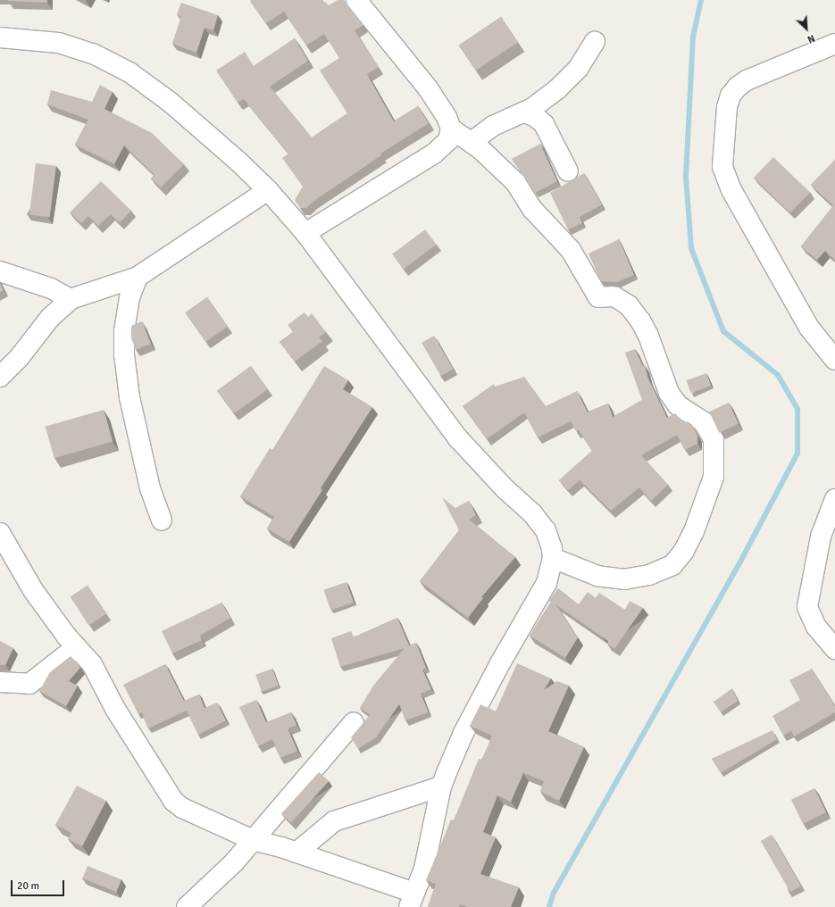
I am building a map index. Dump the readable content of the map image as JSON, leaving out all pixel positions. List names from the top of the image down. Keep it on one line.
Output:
{"scale_bar":"20 m","north":"bottom right"}
